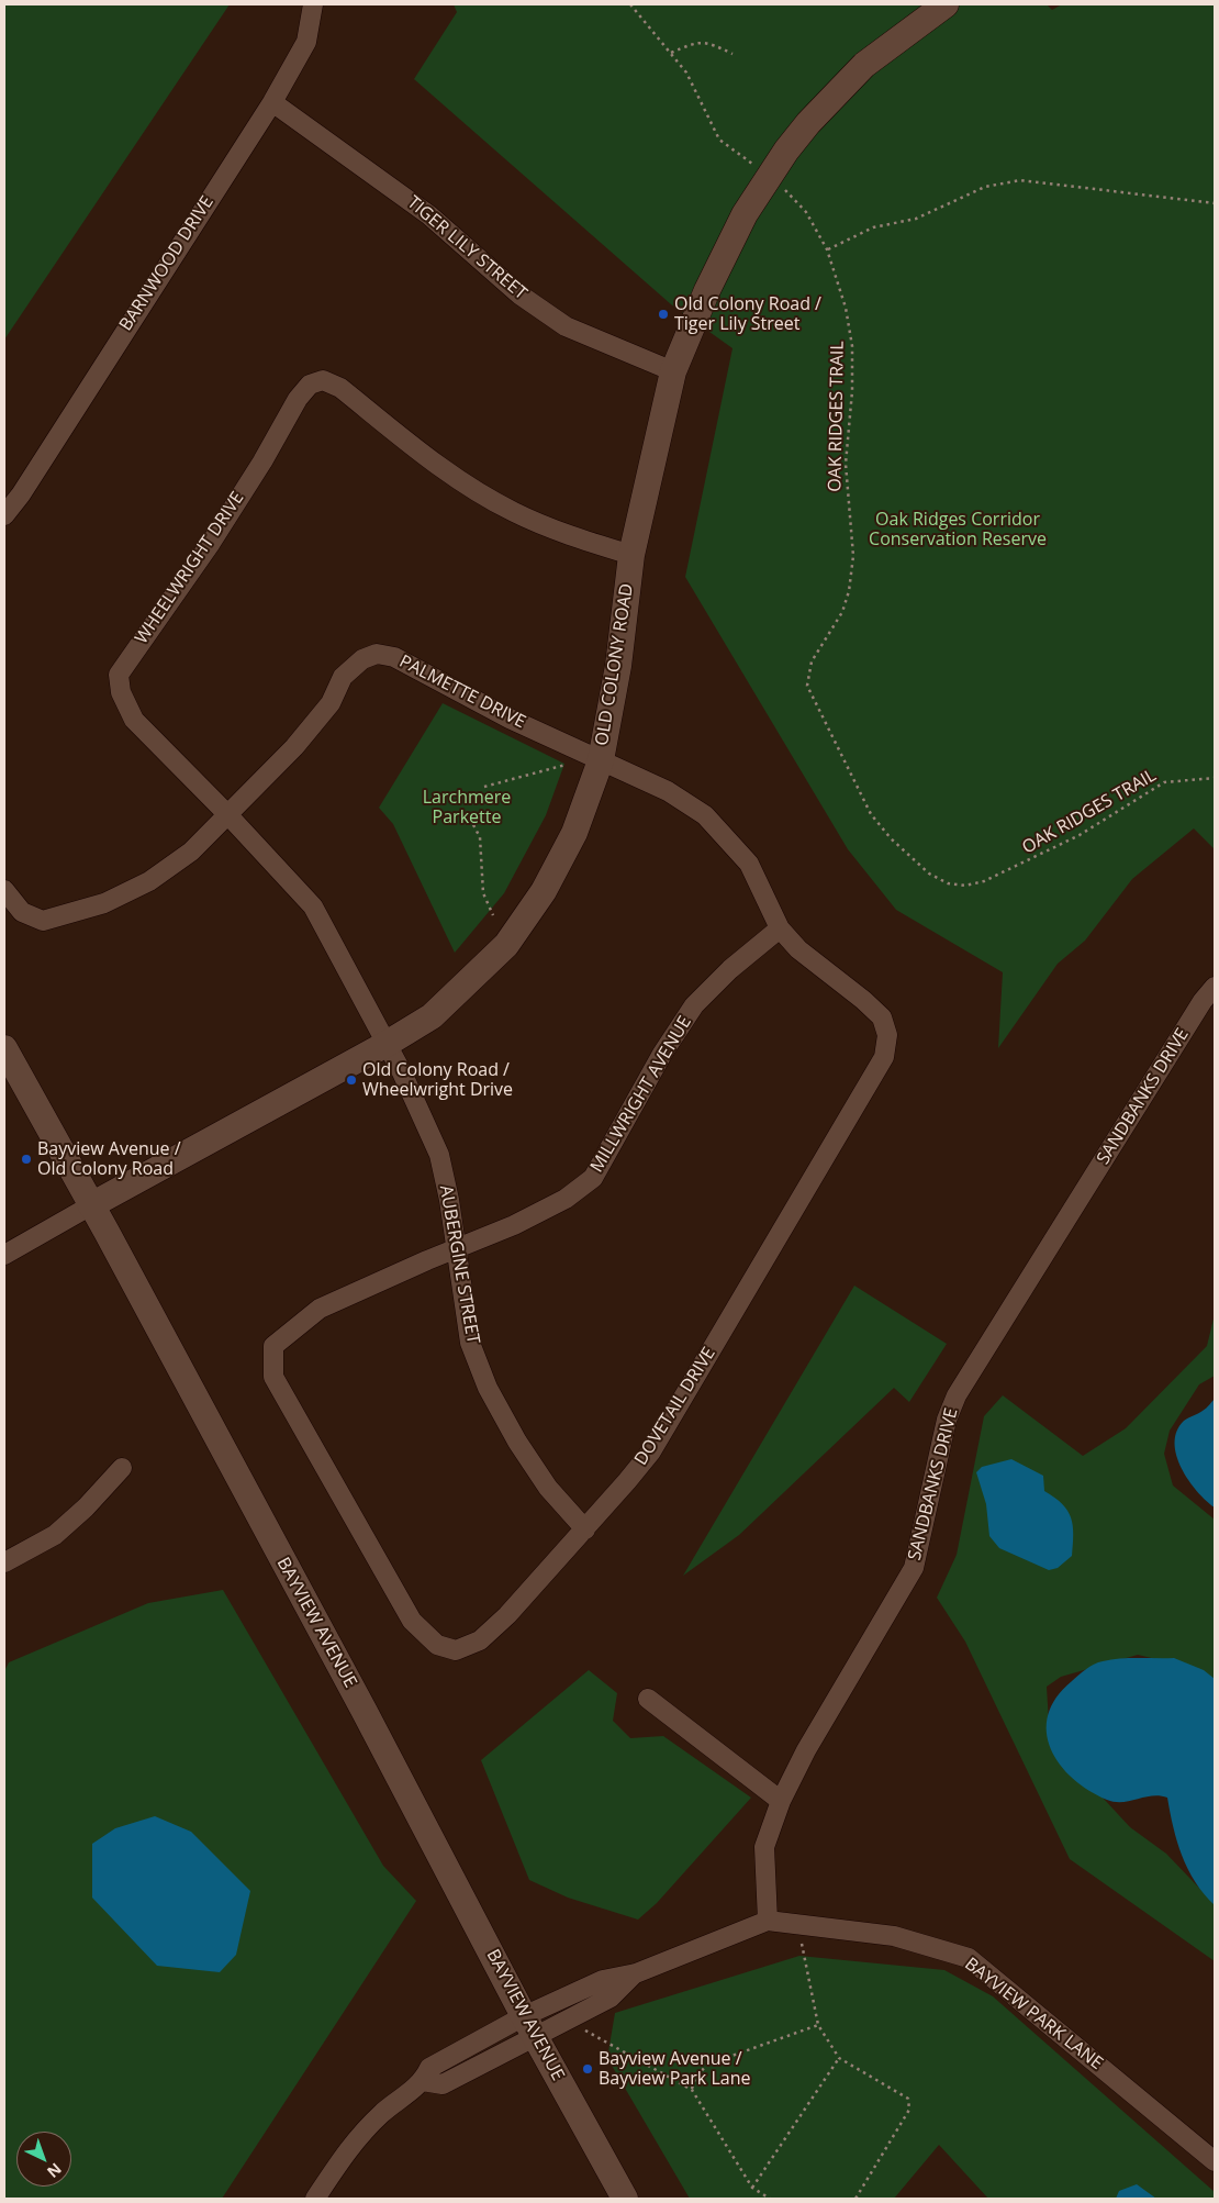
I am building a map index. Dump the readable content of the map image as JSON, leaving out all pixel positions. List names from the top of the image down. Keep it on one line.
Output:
{"streets":{"street":["TIGER LILY STREET","BARNWOOD DRIVE","WHEELWRIGHT DRIVE","OLD COLONY ROAD","PALMETTE DRIVE","MILLWRIGHT AVENUE","SANDBANKS DRIVE","AUBERGINE STREET","DOVETAIL DRIVE","BAYVIEW AVENUE","BAYVIEW PARK LANE"],"path":["OAK RIDGES TRAIL"]},"crossings":[["TIGER LILY STREET","BARNWOOD DRIVE"],["TIGER LILY STREET","OLD COLONY ROAD"],["OAK RIDGES TRAIL","OLD COLONY ROAD"],["WHEELWRIGHT DRIVE","OLD COLONY ROAD"],["WHEELWRIGHT DRIVE","PALMETTE DRIVE"],["WHEELWRIGHT DRIVE","AUBERGINE STREET"],["OLD COLONY ROAD","PALMETTE DRIVE"],["OLD COLONY ROAD","AUBERGINE STREET"],["OLD COLONY ROAD","DOVETAIL DRIVE"],["OLD COLONY ROAD","BAYVIEW AVENUE"],["PALMETTE DRIVE","DOVETAIL DRIVE"],["MILLWRIGHT AVENUE","AUBERGINE STREET"],["MILLWRIGHT AVENUE","DOVETAIL DRIVE"],["SANDBANKS DRIVE","BAYVIEW PARK LANE"],["AUBERGINE STREET","DOVETAIL DRIVE"],["BAYVIEW AVENUE","BAYVIEW PARK LANE"]],"parks":["Oak Ridges Corridor Conservation Reserve","Larchmere Parkette"],"places":["Old Colony Road / Tiger Lily Street","Old Colony Road / Wheelwright Drive","Bayview Avenue / Old Colony Road","Bayview Avenue / Bayview Park Lane"],"north":"bottom right"}
